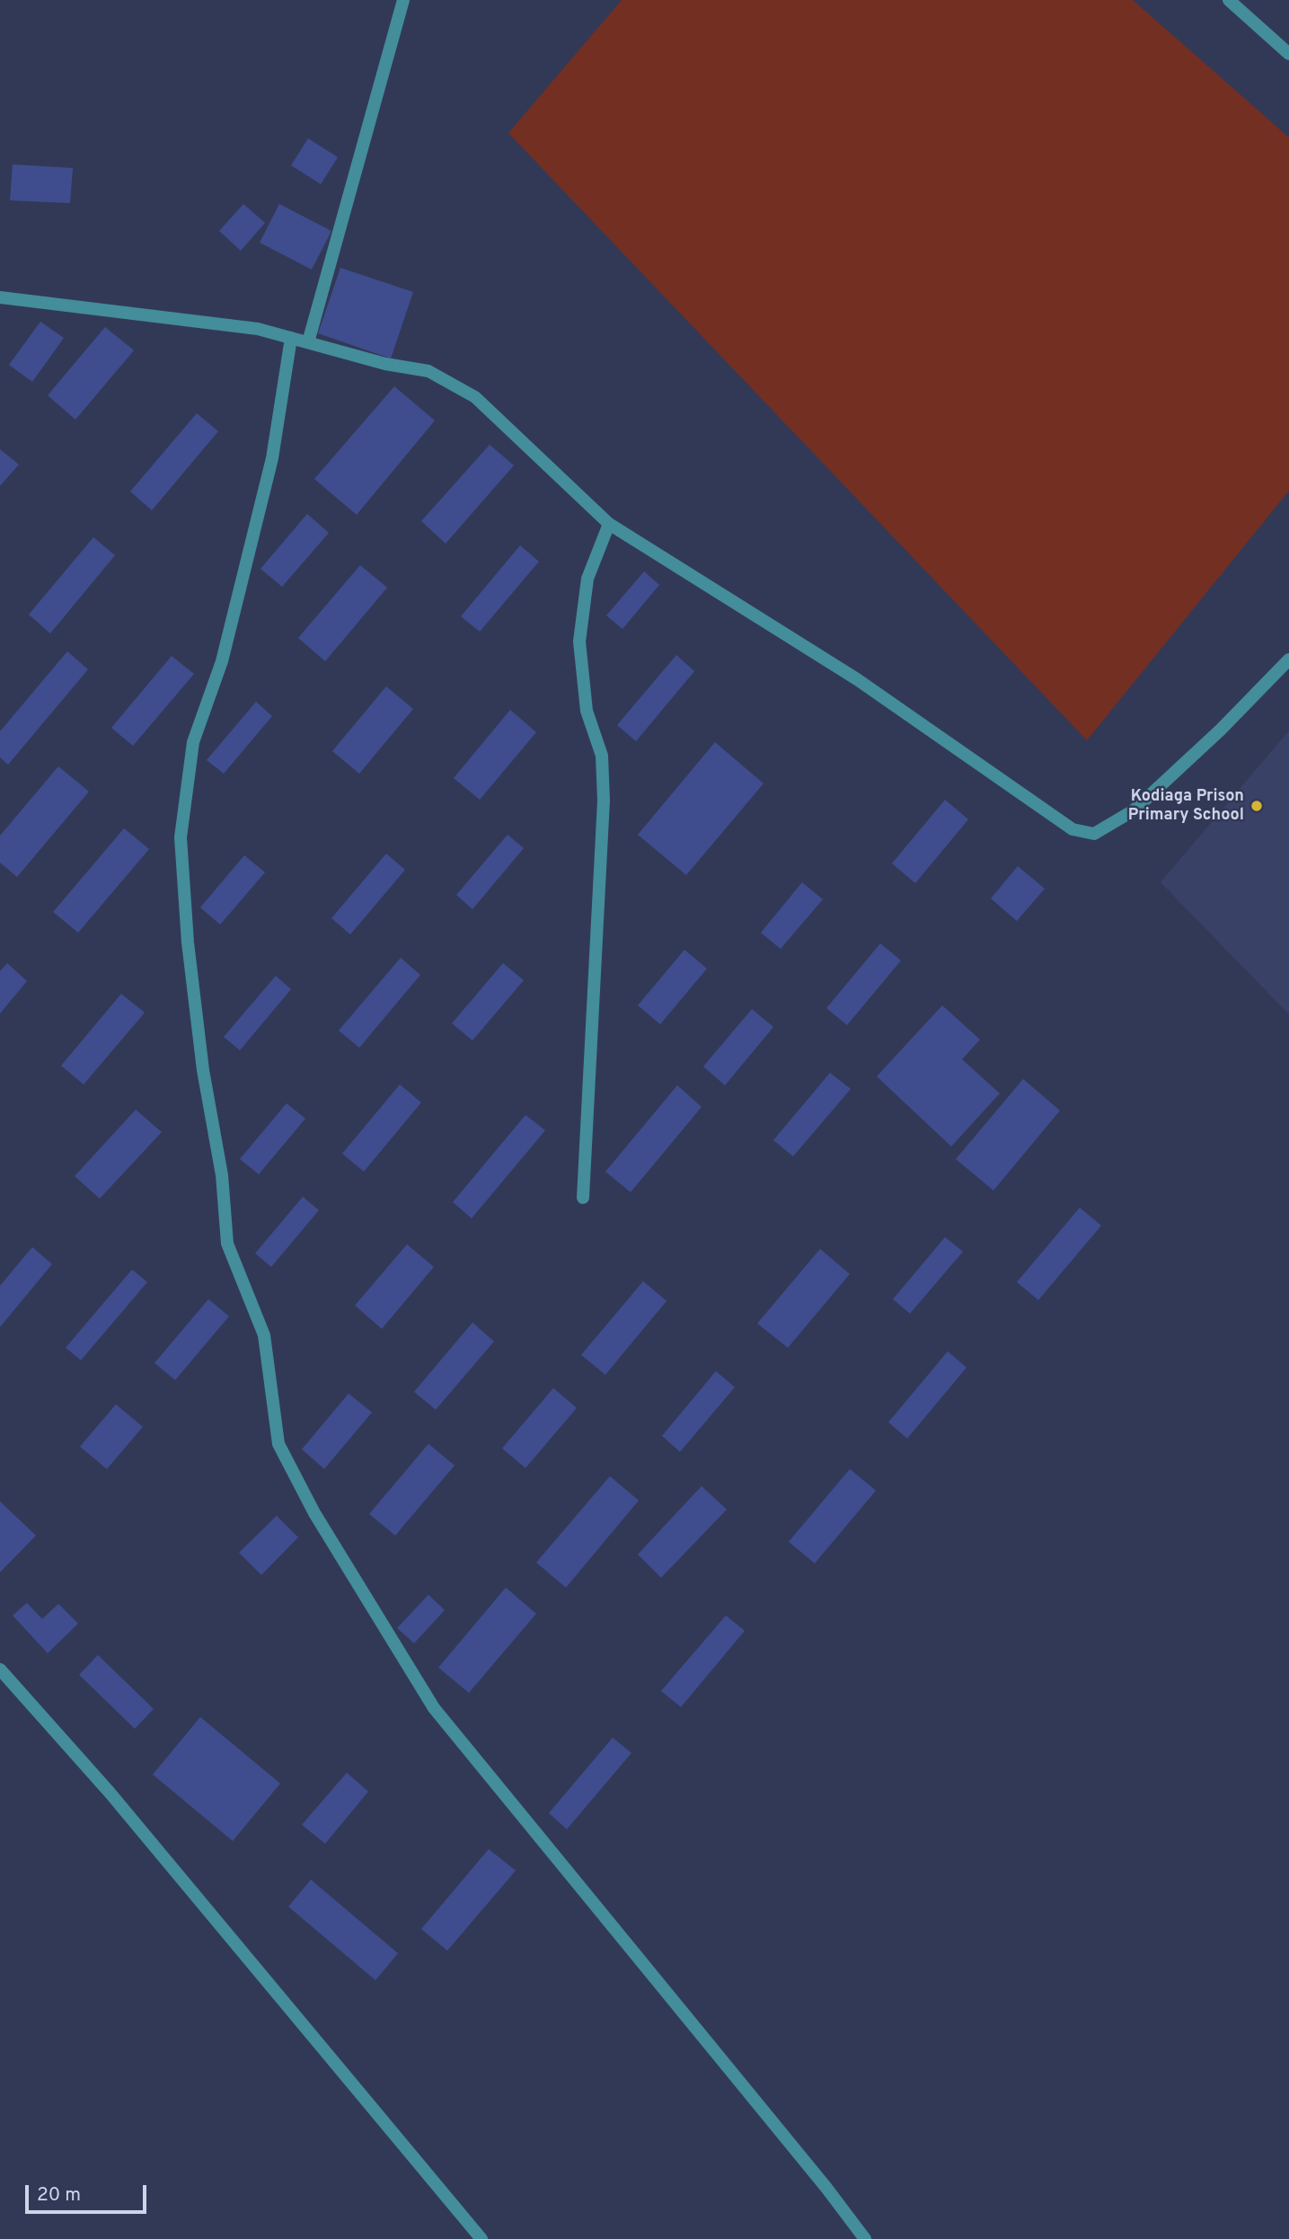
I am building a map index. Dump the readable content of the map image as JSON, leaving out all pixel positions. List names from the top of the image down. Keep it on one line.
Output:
{"places":["Kodiaga Prison Primary School"],"scale_bar":"20 m"}
